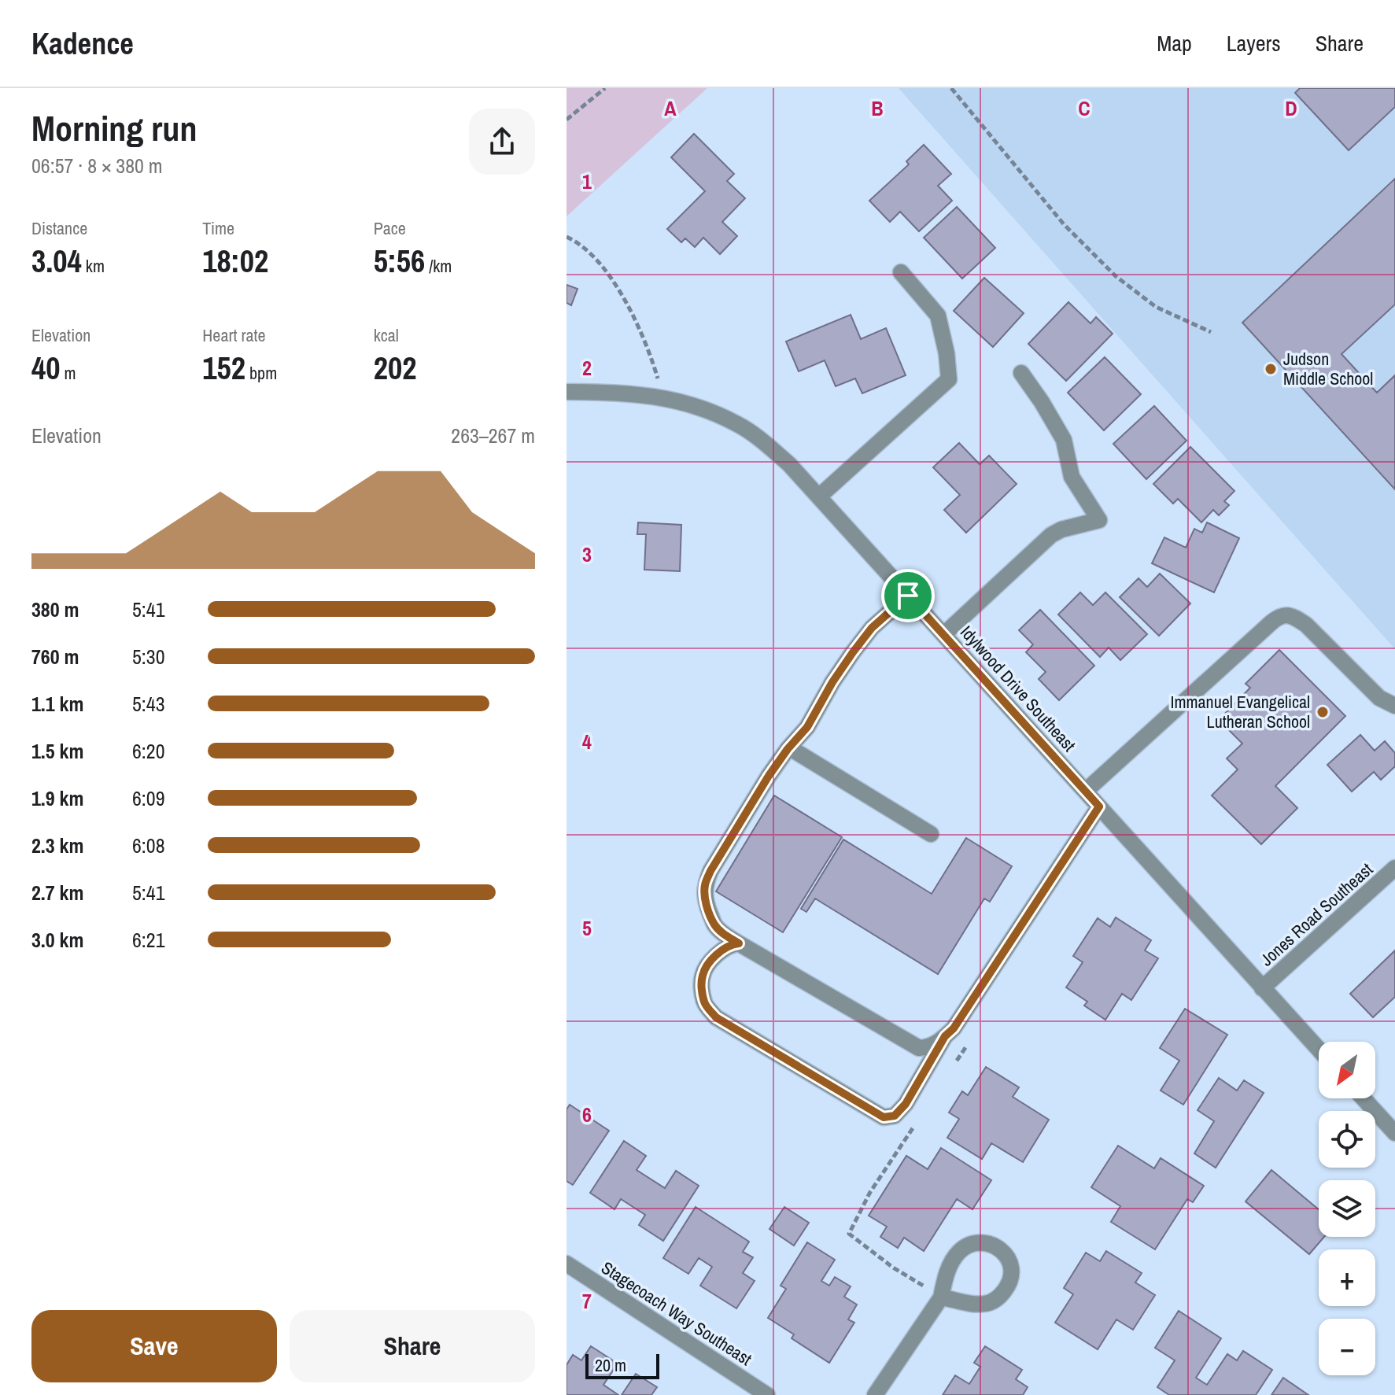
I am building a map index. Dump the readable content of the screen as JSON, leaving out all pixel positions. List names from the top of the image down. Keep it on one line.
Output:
{"streets":{"street":["Idylwood Drive Southeast","Jones Road Southeast","Stagecoach Way Southeast"]},"crossings":[["Idylwood Drive Southeast","Jones Road Southeast"]],"places":["Judson Middle School","Immanuel Evangelical Lutheran School"],"scale_bar":"20 m","north":"bottom left","page":{"header":"Kadence","nav":["Map","Layers","Share"],"heading":["Morning run","06:57 · 8 × 380 m"],"stats":[["Distance","3.04 km"],["Time","18:02"],["Pace","5:56 /km"],["Elevation","40 m"],["Heart rate","152 bpm"],["kcal","202"]],"chart":["Elevation","263–267 m"],"list":[{"name":"380 m","note":"5:41"},{"name":"760 m","note":"5:30"},{"name":"1.1 km","note":"5:43"},{"name":"1.5 km","note":"6:20"},{"name":"1.9 km","note":"6:09"},{"name":"2.3 km","note":"6:08"},{"name":"2.7 km","note":"5:41"},{"name":"3.0 km","note":"6:21"}],"map_buttons":["+","−"],"buttons":["Save","Share"],"scale":"20 m"},"grid":{"columns":["A","B","C","D"],"rows":["1","2","3","4","5","6","7"]}}
